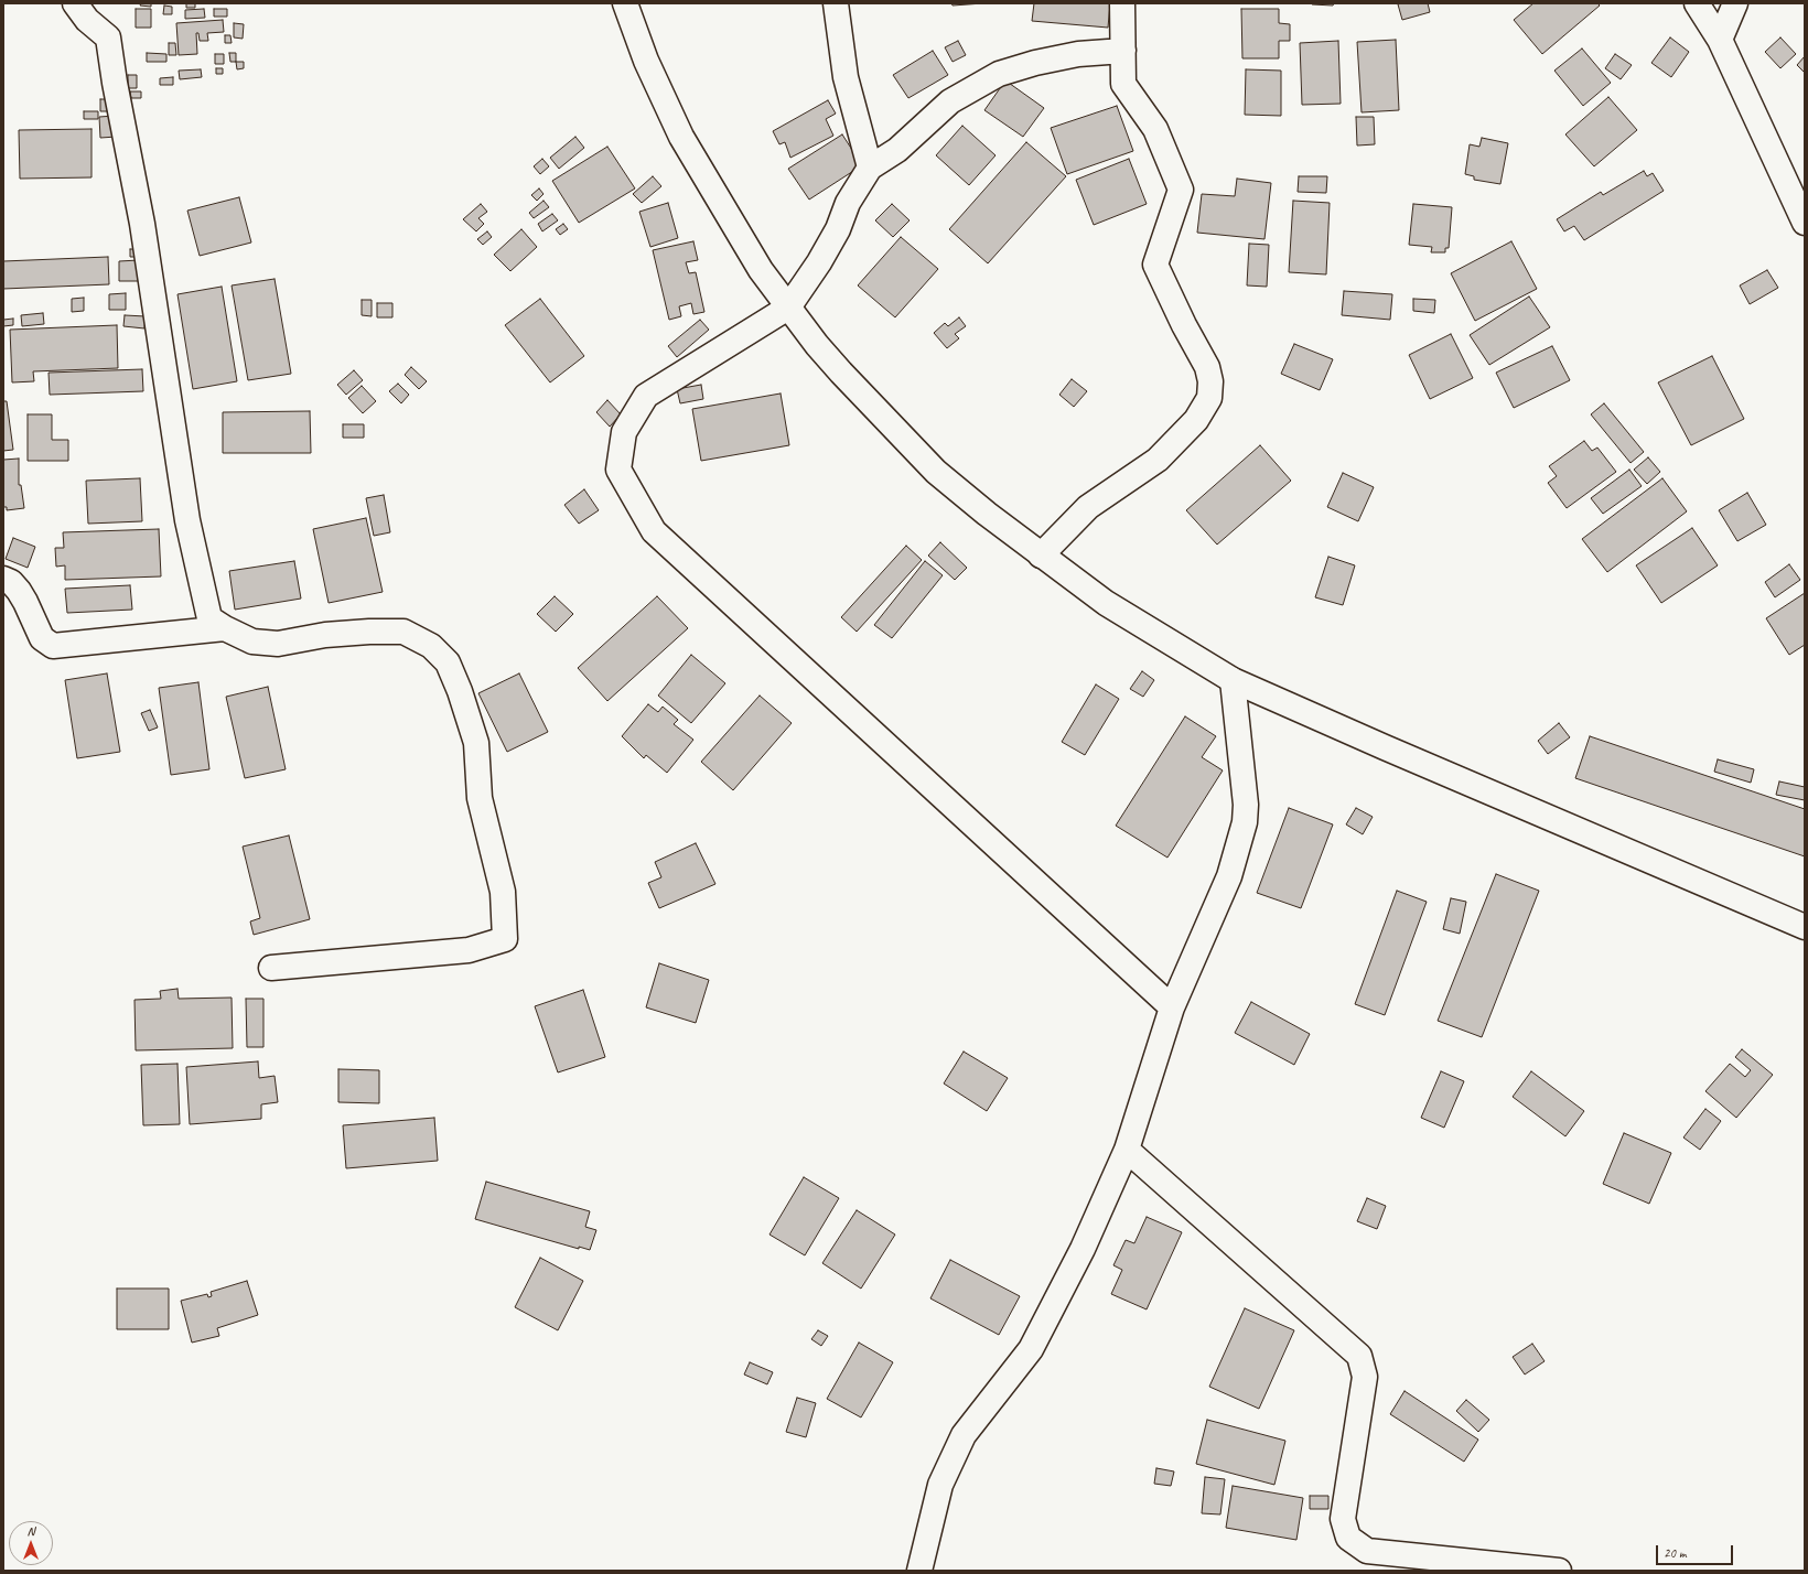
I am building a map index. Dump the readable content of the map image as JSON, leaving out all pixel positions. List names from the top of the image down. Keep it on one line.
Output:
{"scale_bar":"20 m","north":"top"}
